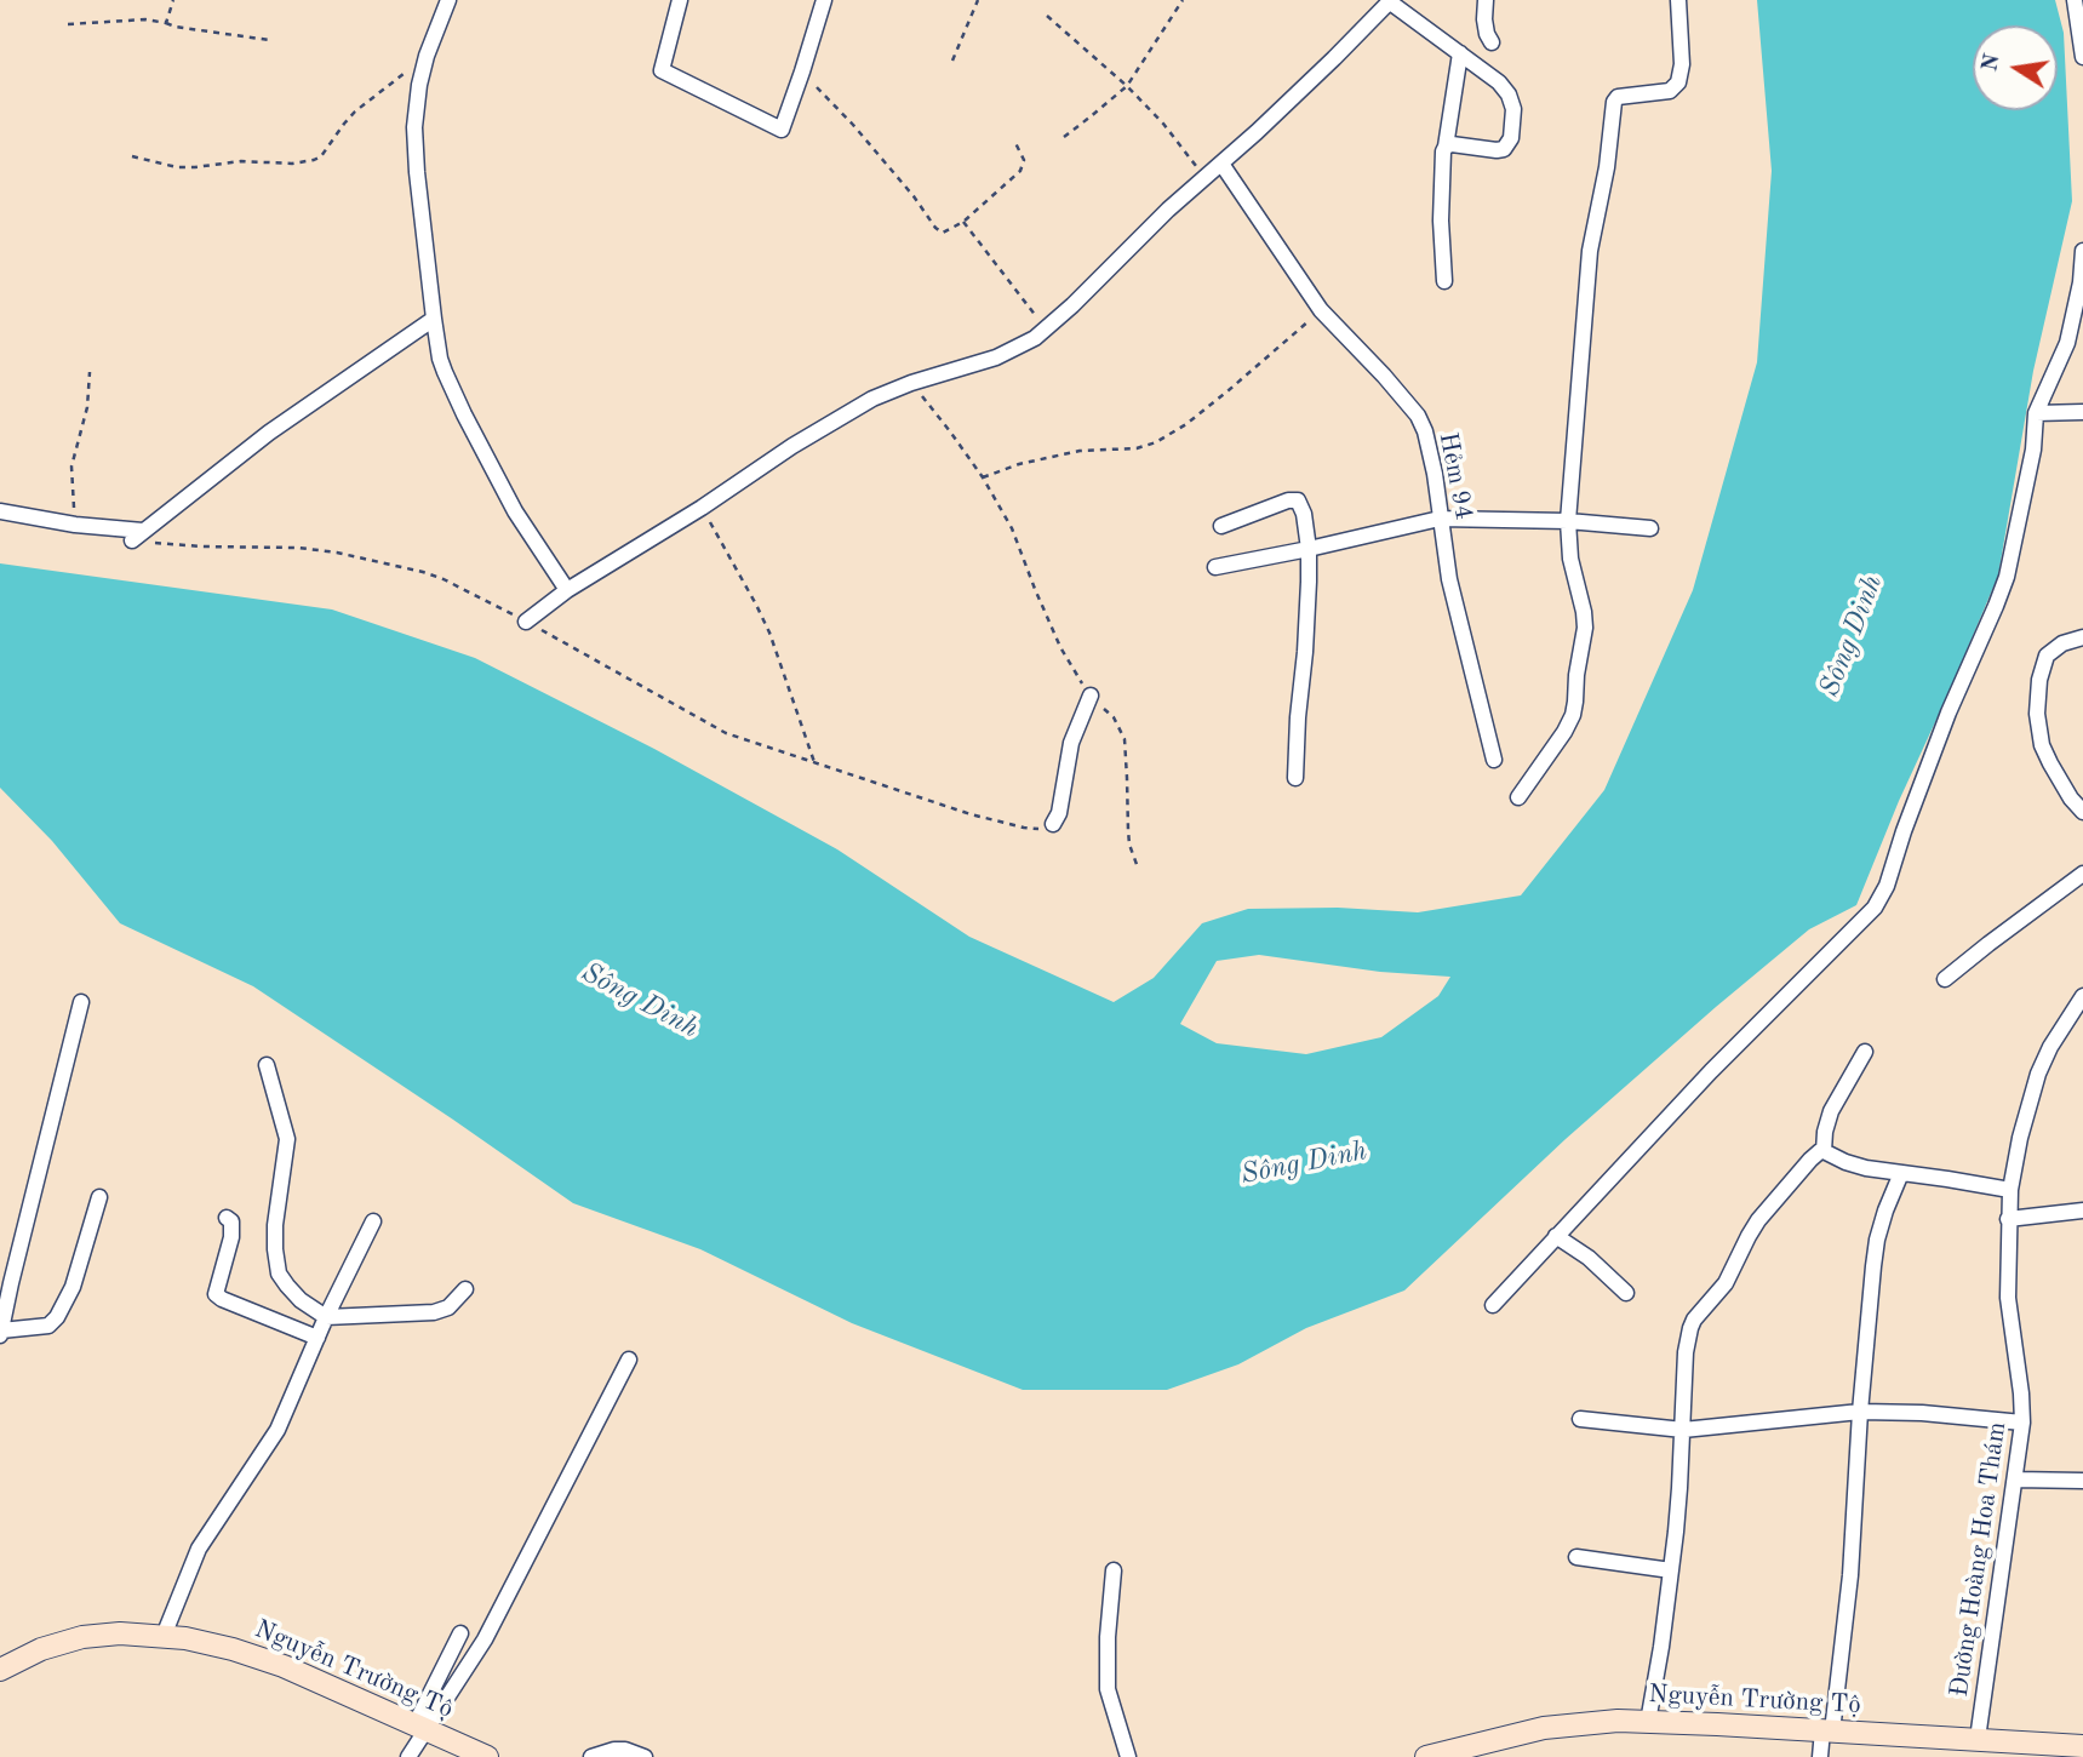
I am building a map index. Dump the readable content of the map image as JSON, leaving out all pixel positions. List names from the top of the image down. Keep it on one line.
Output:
{"streets":{"street":["Hẻm 94","Đường Hoàng Hoa Thám","Nguyễn Trường Tộ"]},"crossings":[["Đường Hoàng Hoa Thám","Nguyễn Trường Tộ"]],"water":["Sông Dinh"],"north":"left"}
